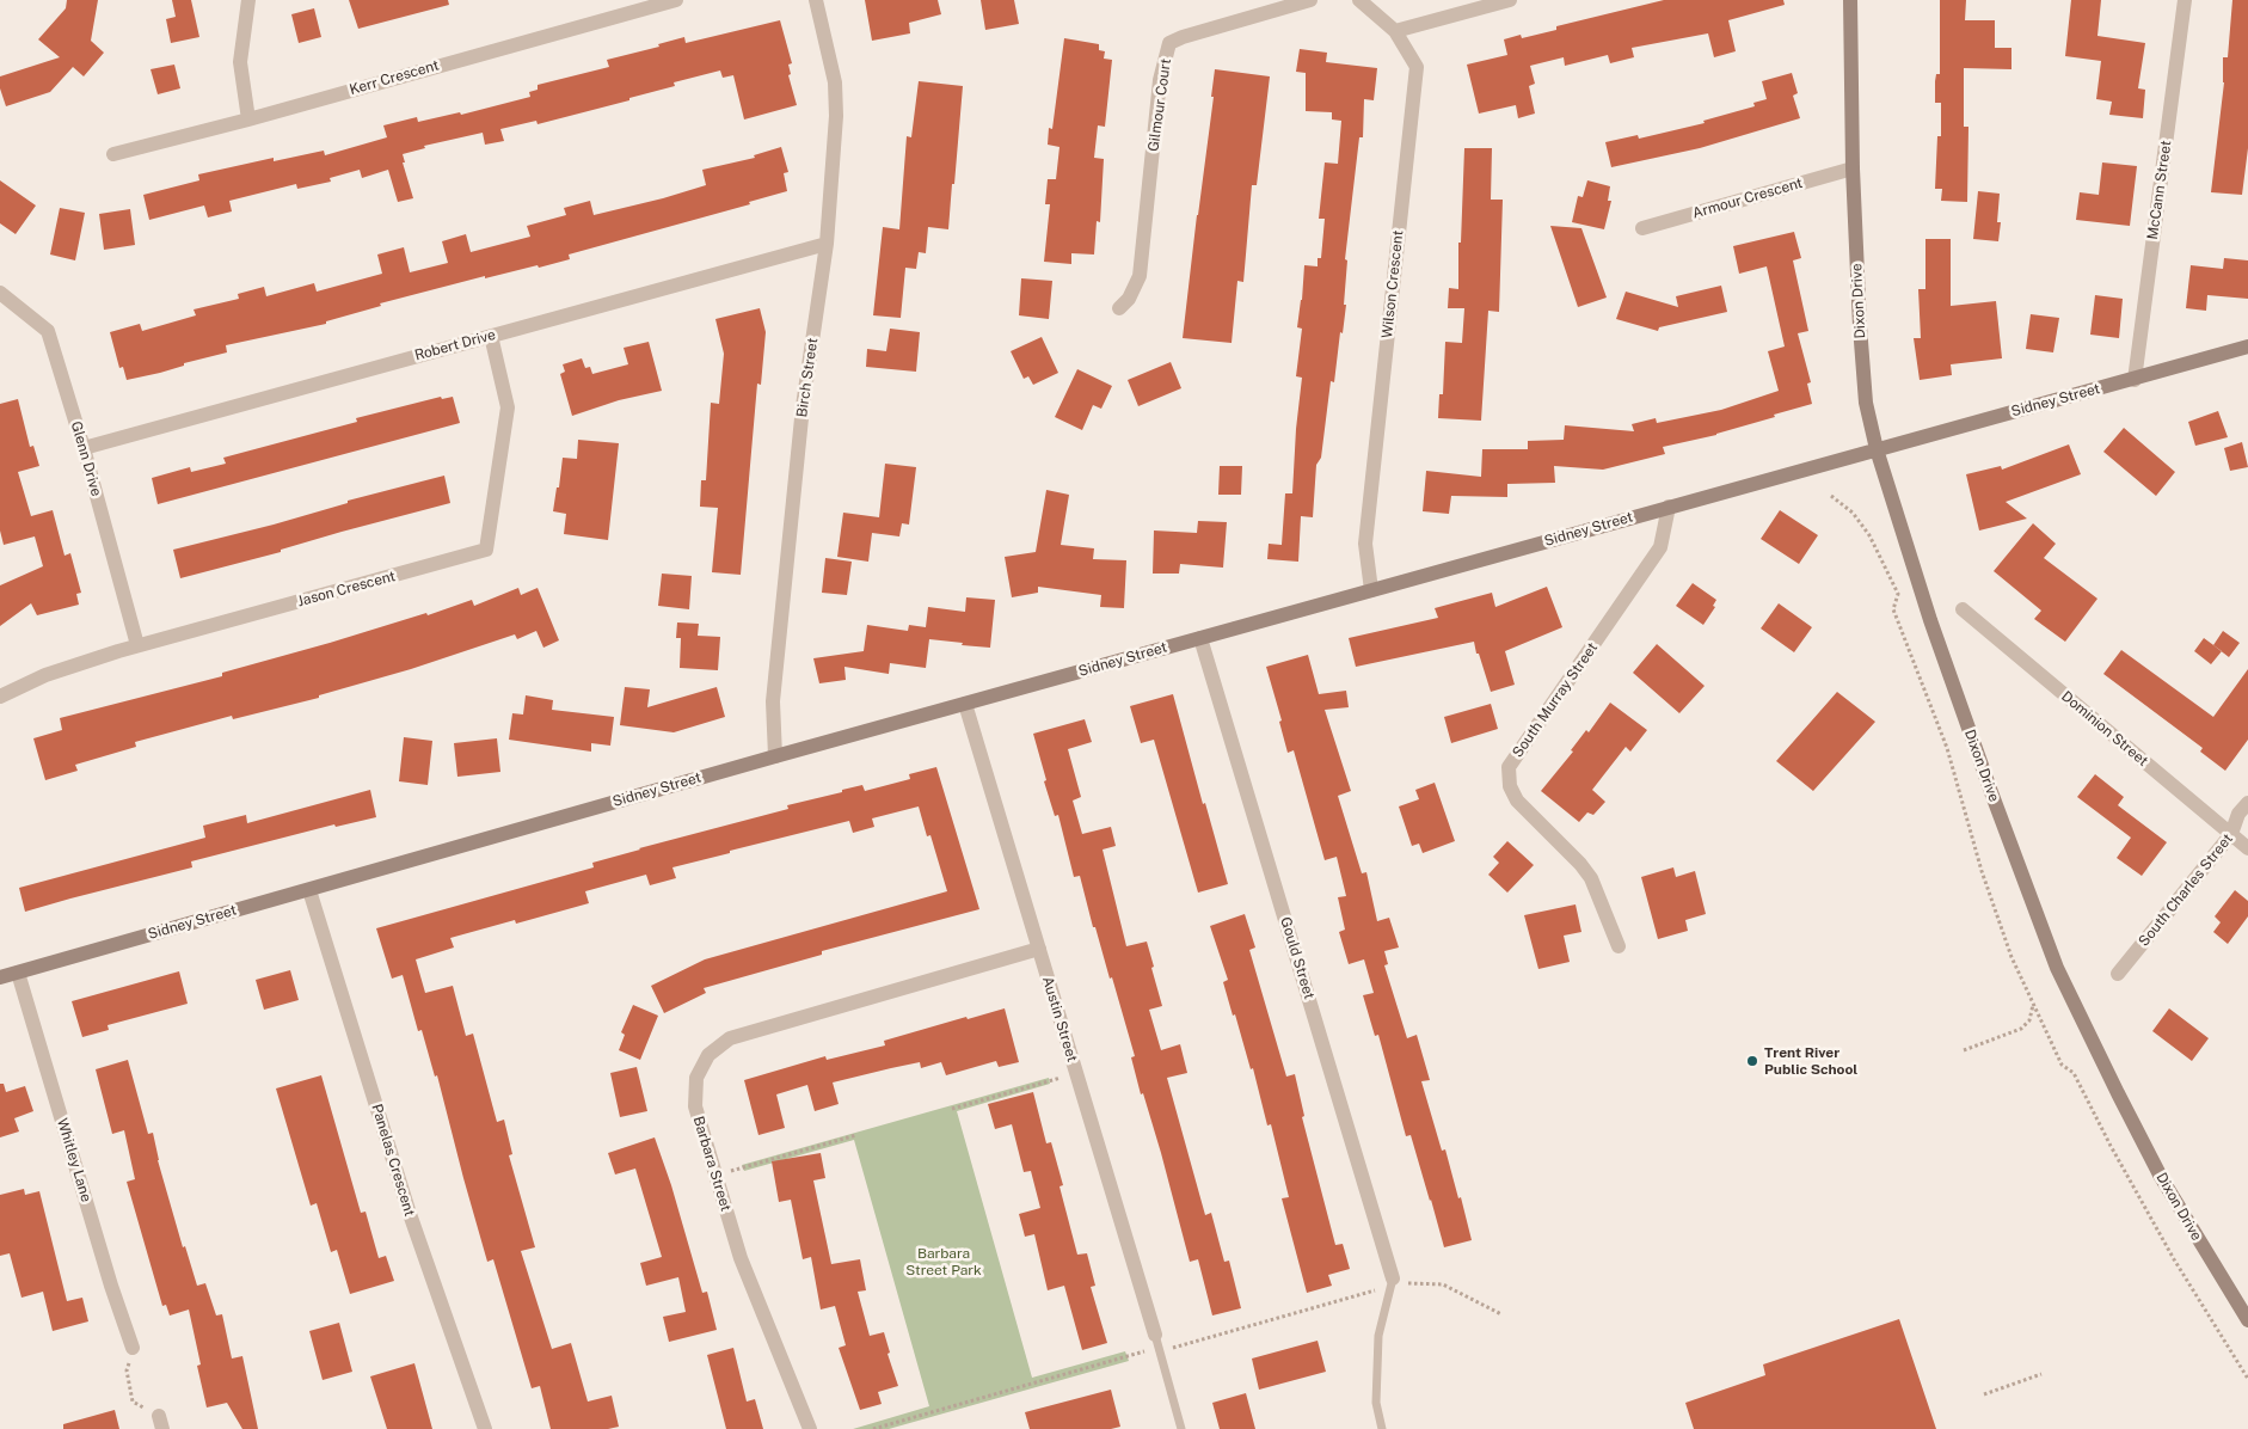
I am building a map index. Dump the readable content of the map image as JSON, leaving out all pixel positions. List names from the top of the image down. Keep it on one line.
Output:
{"streets":{"main road":["Dixon Drive","Sidney Street"],"street":["Kerr Crescent","Gilmour Court","McCann Street","Armour Crescent","Wilson Crescent","Robert Drive","Birch Street","Glenn Drive","Jason Crescent","South Murray Street","Dominion Street","South Charles Street","Gould Street","Austin Street","Whitley Lane","Panelas Crescent","Barbara Street"]},"crossings":[["McCann Street","Sidney Street"],["Armour Crescent","Dixon Drive"],["Wilson Crescent","Sidney Street"],["Dixon Drive","Sidney Street"],["Robert Drive","Birch Street"],["Robert Drive","Glenn Drive"],["Robert Drive","Jason Crescent"],["Birch Street","Sidney Street"],["Sidney Street","South Murray Street"],["Sidney Street","Gould Street"],["Sidney Street","Austin Street"],["Sidney Street","Whitley Lane"],["Sidney Street","Panelas Crescent"],["Glenn Drive","Jason Crescent"],["Dominion Street","South Charles Street"],["Austin Street","Barbara Street"]],"parks":["Barbara Street Park"],"places":["Trent River Public School"]}
